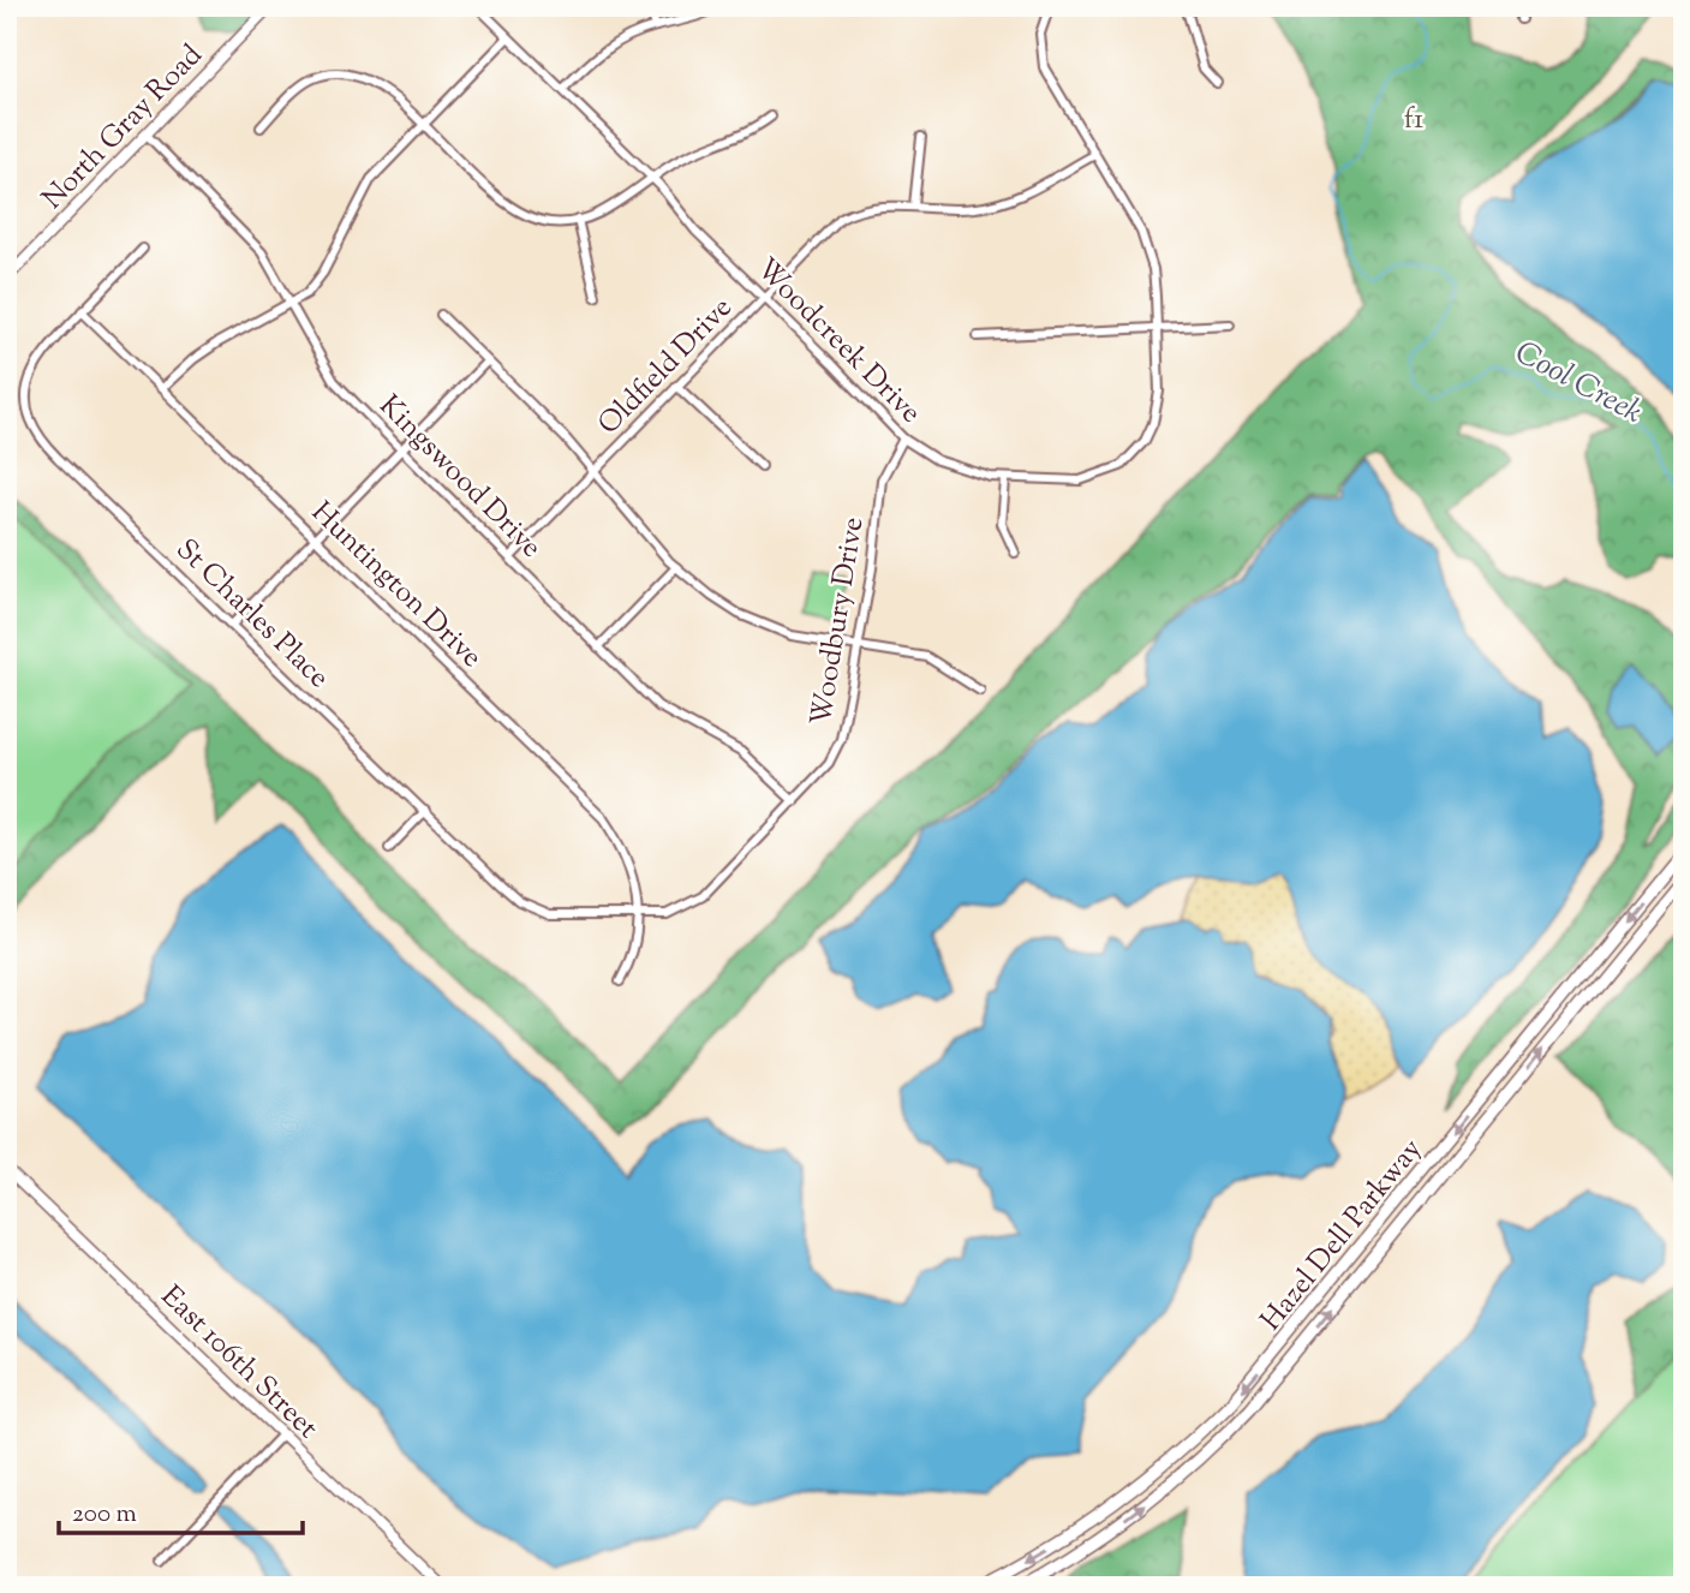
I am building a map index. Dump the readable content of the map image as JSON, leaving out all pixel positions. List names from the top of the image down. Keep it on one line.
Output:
{"streets":{"main road":["Hazel Dell Parkway"],"street":["North Gray Road","Woodcreek Drive","Oldfield Drive","Kingswood Drive","Huntington Drive","St Charles Place","Woodbury Drive","East 106th Street"]},"crossings":[["North Gray Road","Kingswood Drive"],["Woodcreek Drive","Oldfield Drive"],["Woodcreek Drive","Woodbury Drive"],["Oldfield Drive","Kingswood Drive"],["Kingswood Drive","Woodbury Drive"],["Huntington Drive","St Charles Place"],["Huntington Drive","Woodbury Drive"],["St Charles Place","Woodbury Drive"]],"water":["Cool Creek"],"parks":["f1"],"scale_bar":"200 m"}
